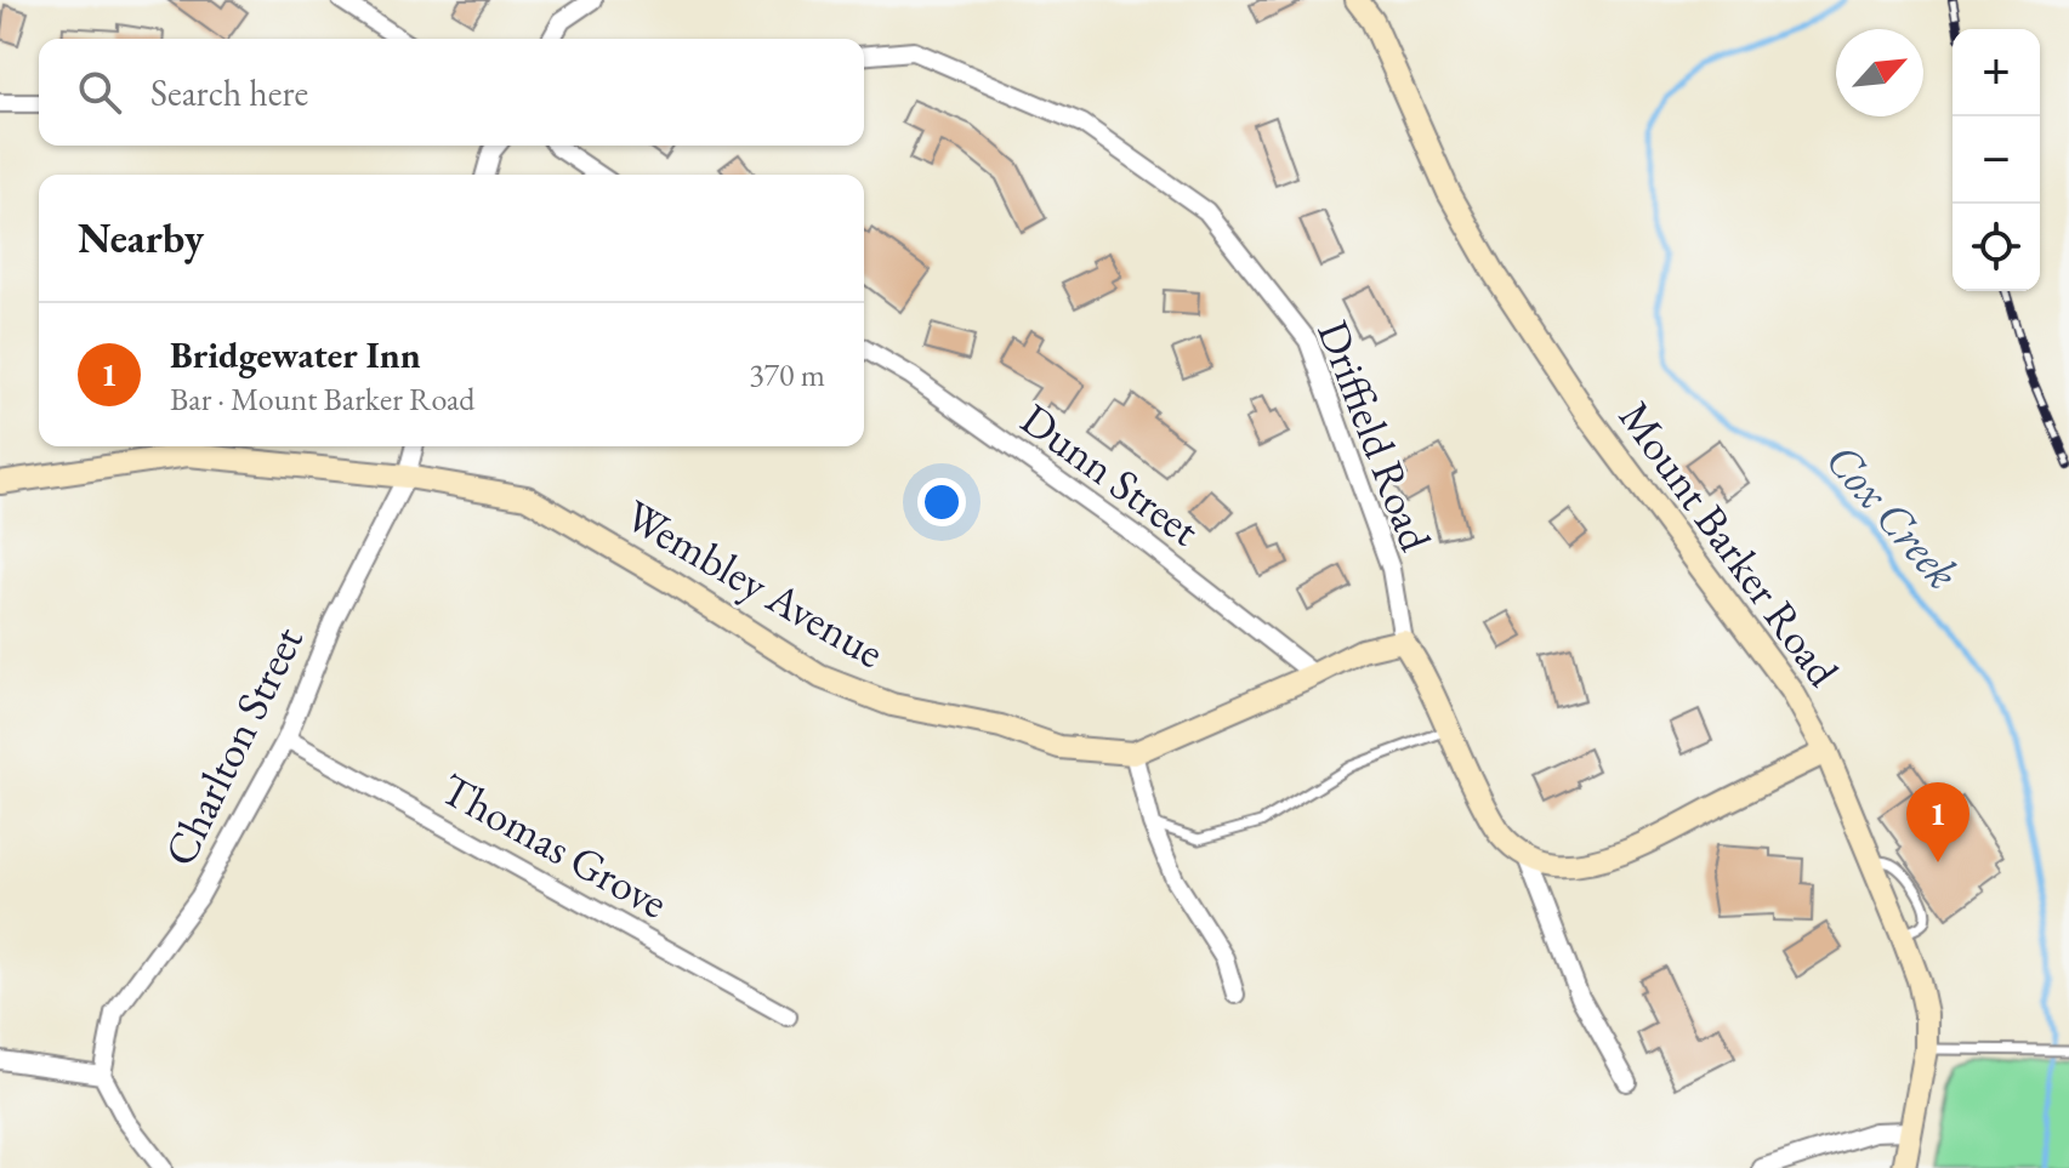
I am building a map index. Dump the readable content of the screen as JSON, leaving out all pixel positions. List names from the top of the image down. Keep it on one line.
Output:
{"streets":{"street":["Driffield Road","Dunn Street","Mount Barker Road","Wembley Avenue","Charlton Street","Thomas Grove"]},"crossings":[["Driffield Road","Wembley Avenue"],["Dunn Street","Wembley Avenue"],["Wembley Avenue","Charlton Street"],["Charlton Street","Thomas Grove"]],"water":["Cox Creek"],"north":"top right","page":{"map_buttons":["+","−"],"search":"Search here","heading":"Nearby","list":[{"mark":"1","name":"Bridgewater Inn","note":"Bar · Mount Barker Road","value":"370 m"}],"pins":"1"}}
